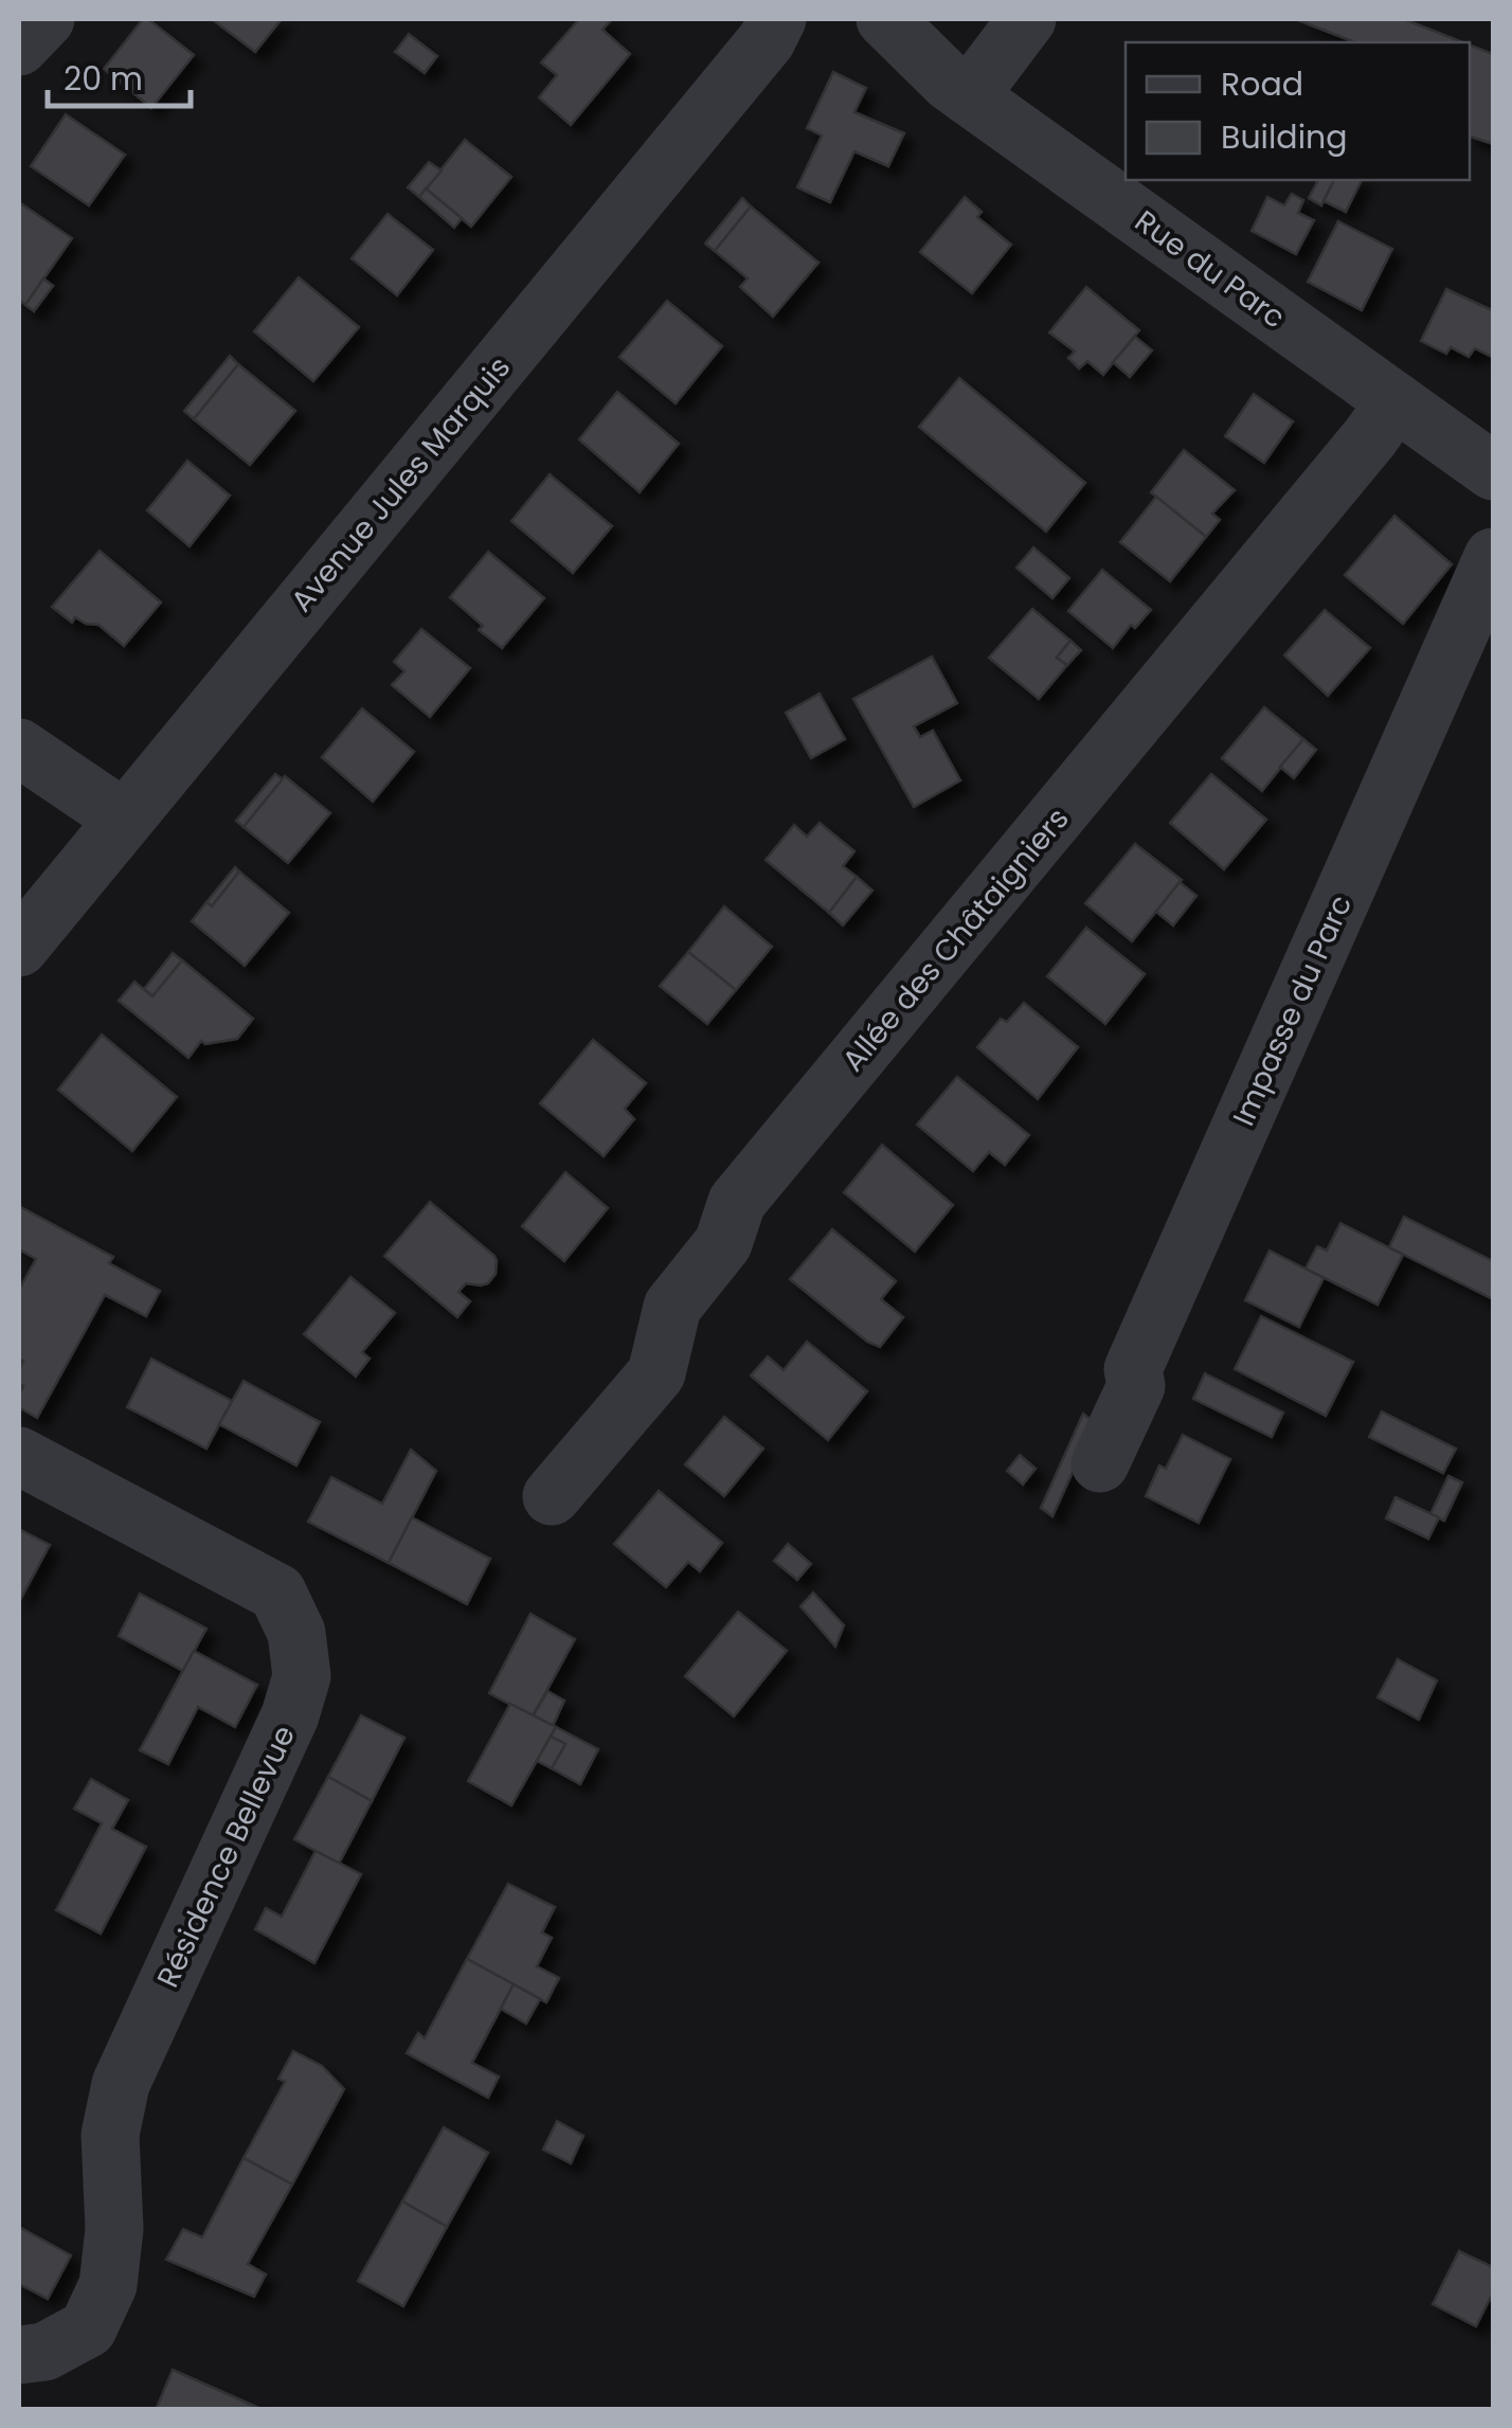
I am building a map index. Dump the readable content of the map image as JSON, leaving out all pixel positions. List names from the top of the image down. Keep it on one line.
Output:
{"streets":{"street":["Rue du Parc","Avenue Jules Marquis","Allée des Châtaigniers","Impasse du Parc","Résidence Bellevue"]},"crossings":[["Rue du Parc","Allée des Châtaigniers"]],"legend":["Road","Building"],"scale_bar":"20 m"}
